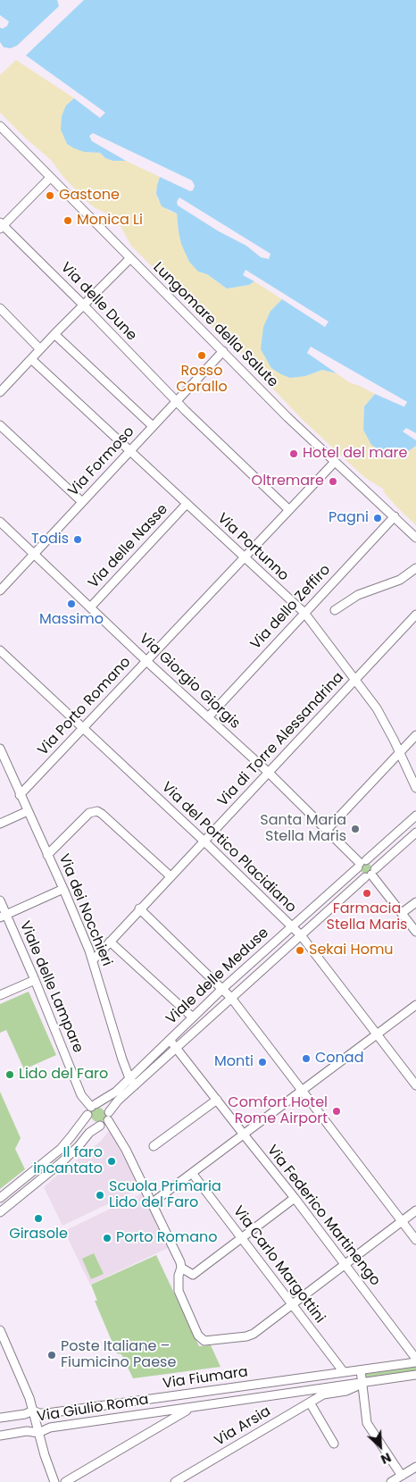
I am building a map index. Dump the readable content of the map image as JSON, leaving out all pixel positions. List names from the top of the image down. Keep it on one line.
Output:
{"streets":{"street":["Via delle Dune","Lungomare della Salute","Via Formoso","Via delle Nasse","Via Portunno","Via dello Zeffiro","Via Giorgio Giorgis","Via Porto Romano","Via di Torre Alessandrina","Via del Portico Placidiano","Via dei Nocchieri","Viale delle Meduse","Viale delle Lampare","Via Federico Martinengo","Via Carlo Margottini","Via Fiumara","Via Giulio Roma","Via Arsia"]},"crossings":[["Via delle Dune","Via Formoso"],["Via delle Dune","Via Porto Romano"],["Lungomare della Salute","Via Formoso"],["Lungomare della Salute","Via dello Zeffiro"],["Lungomare della Salute","Via Porto Romano"],["Via Formoso","Via Portunno"],["Via Formoso","Via Giorgio Giorgis"],["Via delle Nasse","Via Portunno"],["Via delle Nasse","Via Giorgio Giorgis"],["Via Portunno","Via dello Zeffiro"],["Via Portunno","Via Porto Romano"],["Via Portunno","Via di Torre Alessandrina"],["Via dello Zeffiro","Via Giorgio Giorgis"],["Via Giorgio Giorgis","Via Porto Romano"],["Via Giorgio Giorgis","Via di Torre Alessandrina"],["Via Giorgio Giorgis","Viale delle Meduse"],["Via Porto Romano","Via del Portico Placidiano"],["Via Porto Romano","Via dei Nocchieri"],["Via di Torre Alessandrina","Via del Portico Placidiano"],["Via di Torre Alessandrina","Via dei Nocchieri"],["Via del Portico Placidiano","Viale delle Meduse"],["Via dei Nocchieri","Viale delle Meduse"],["Viale delle Meduse","Viale delle Lampare"],["Viale delle Meduse","Via Federico Martinengo"],["Via Federico Martinengo","Via Fiumara"],["Via Carlo Margottini","Via Fiumara"],["Via Giulio Roma","Via Arsia"]],"places":["Gastone","Monica Li","Rosso Corallo","Hotel del mare","Oltremare","Pagni","Todis","Massimo","Santa Maria Stella Maris","Farmacia Stella Maris","Sekai Homu","Conad","Monti","Lido del Faro","Comfort Hotel Rome Airport","Il faro incantato","Scuola Primaria Lido del Faro","Girasole","Porto Romano","Poste Italiane – Fiumicino Paese"],"north":"bottom right"}
